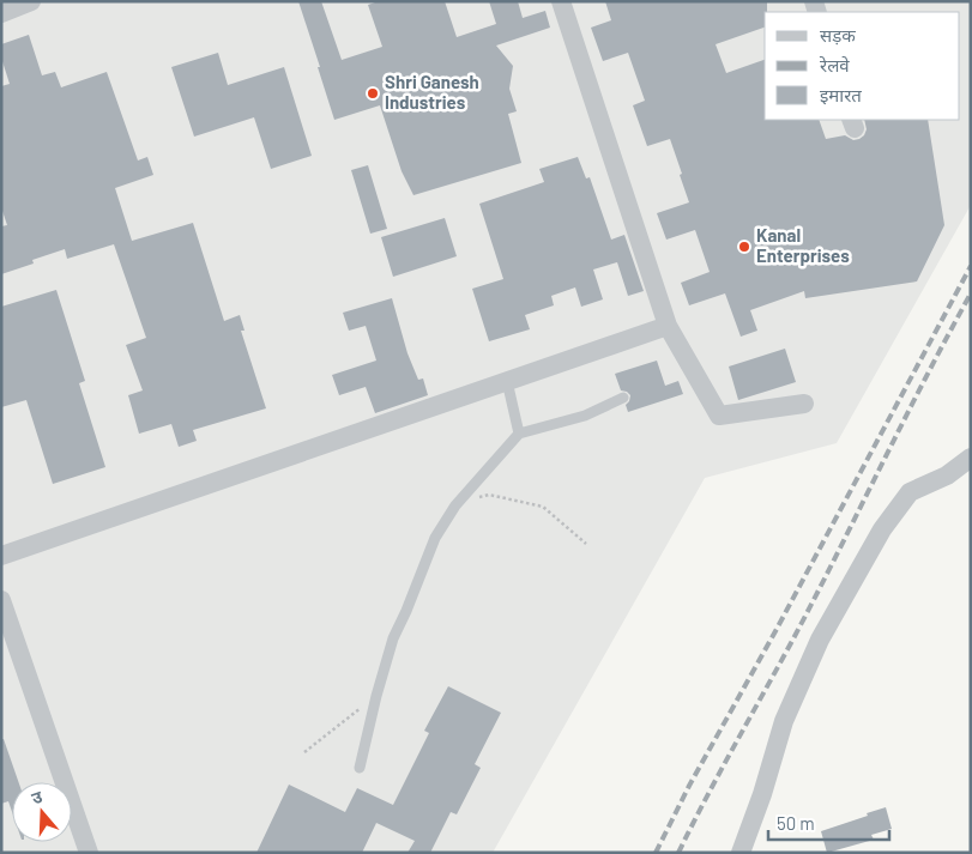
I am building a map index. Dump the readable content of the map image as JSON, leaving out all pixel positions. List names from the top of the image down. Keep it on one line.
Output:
{"places":["Shri Ganesh Industries","Kanal Enterprises"],"legend":["सड़क","रेलवे","इमारत"],"scale_bar":"50 m","north":"top"}
